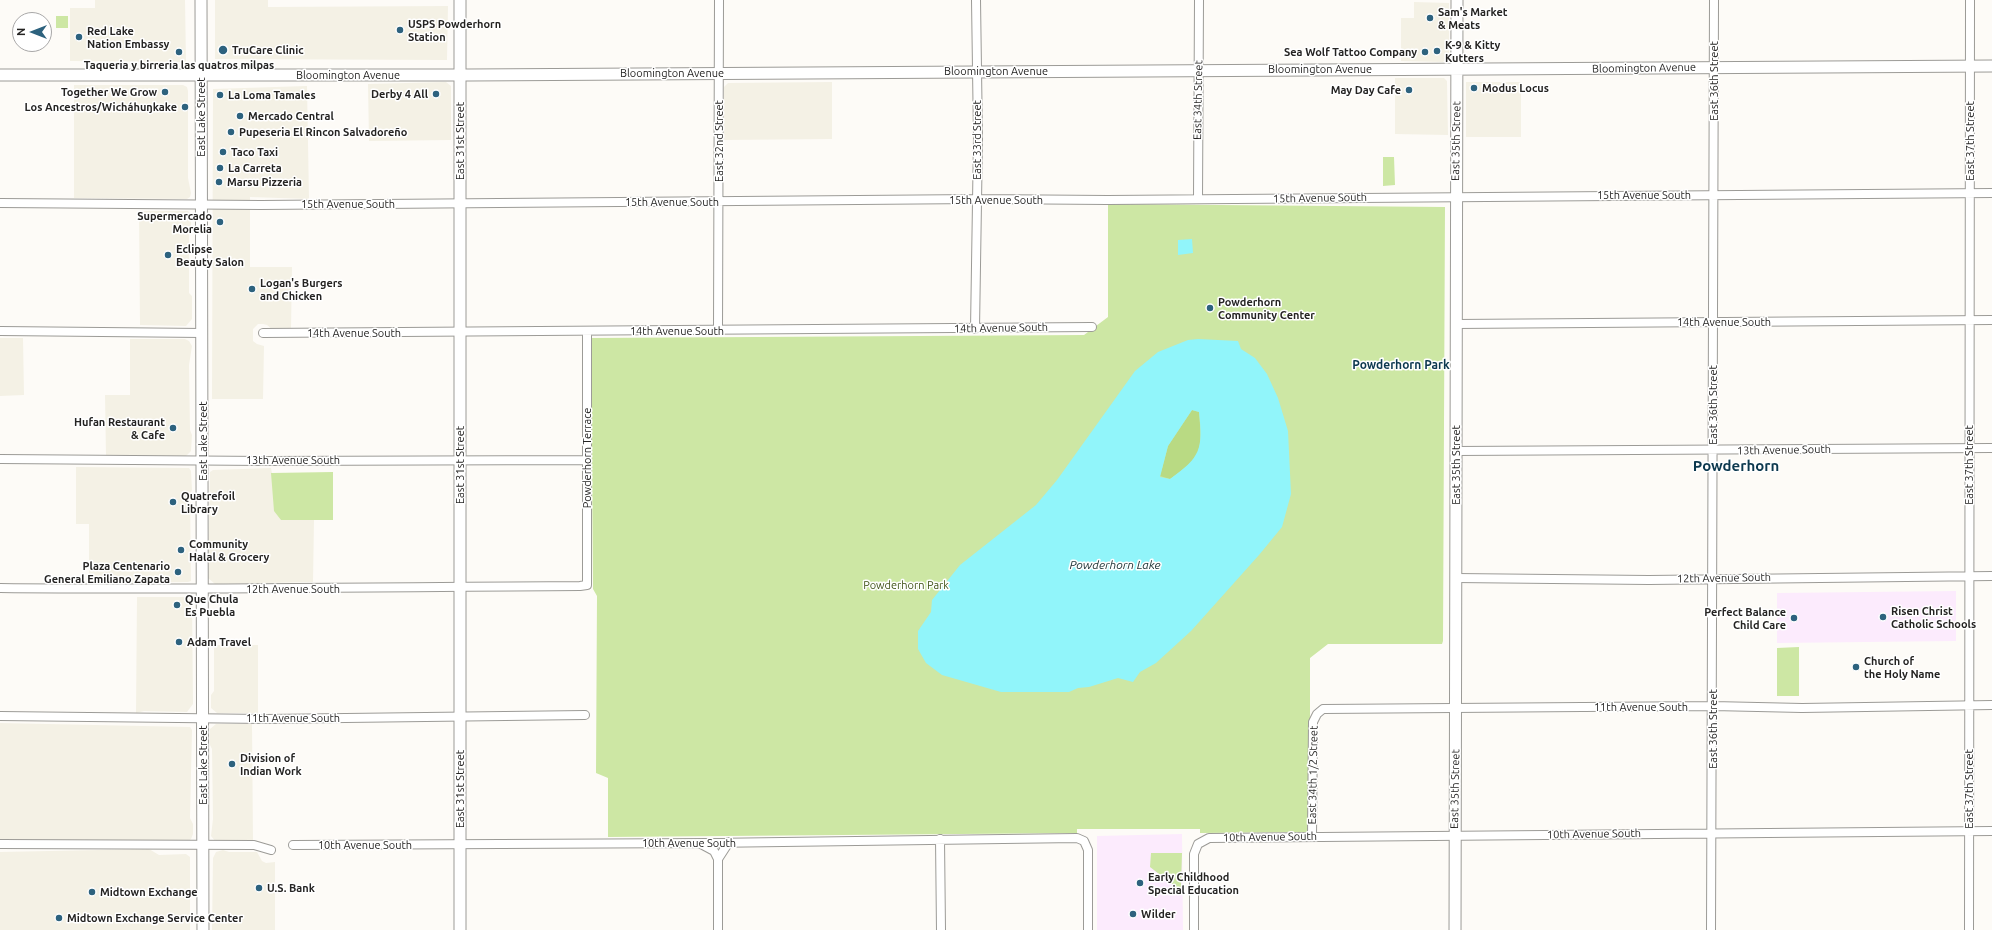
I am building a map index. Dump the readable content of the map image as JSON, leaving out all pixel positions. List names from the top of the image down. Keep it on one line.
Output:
{"streets":{"street":["Bloomington Avenue","East 36th Street","East 34th Street","East Lake Street","East 33rd Street","East 31st Street","East 32nd Street","East 35th Street","East 37th Street","15th Avenue South","14th Avenue South","13th Avenue South","Powderhorn Terrace","12th Avenue South","11th Avenue South","East 34th 1/2 Street","10th Avenue South"]},"crossings":[["Bloomington Avenue","East 36th Street"],["Bloomington Avenue","East 34th Street"],["Bloomington Avenue","East Lake Street"],["Bloomington Avenue","East 33rd Street"],["Bloomington Avenue","East 31st Street"],["Bloomington Avenue","East 32nd Street"],["Bloomington Avenue","East 35th Street"],["Bloomington Avenue","East 37th Street"],["East 36th Street","15th Avenue South"],["East 36th Street","14th Avenue South"],["East 36th Street","13th Avenue South"],["East 36th Street","12th Avenue South"],["East 36th Street","11th Avenue South"],["East 36th Street","10th Avenue South"],["East 34th Street","15th Avenue South"],["East Lake Street","15th Avenue South"],["East Lake Street","13th Avenue South"],["East Lake Street","12th Avenue South"],["East Lake Street","11th Avenue South"],["East 33rd Street","15th Avenue South"],["East 33rd Street","14th Avenue South"],["East 31st Street","15th Avenue South"],["East 31st Street","14th Avenue South"],["East 31st Street","13th Avenue South"],["East 31st Street","12th Avenue South"],["East 31st Street","11th Avenue South"],["East 31st Street","10th Avenue South"],["East 32nd Street","15th Avenue South"],["East 32nd Street","14th Avenue South"],["East 35th Street","15th Avenue South"],["East 35th Street","14th Avenue South"],["East 35th Street","13th Avenue South"],["East 35th Street","12th Avenue South"],["East 35th Street","11th Avenue South"],["East 35th Street","10th Avenue South"],["East 37th Street","15th Avenue South"],["East 37th Street","14th Avenue South"],["East 37th Street","13th Avenue South"],["East 37th Street","12th Avenue South"],["East 37th Street","11th Avenue South"],["East 37th Street","10th Avenue South"],["14th Avenue South","Powderhorn Terrace"],["13th Avenue South","Powderhorn Terrace"],["Powderhorn Terrace","12th Avenue South"],["11th Avenue South","East 34th 1/2 Street"],["East 34th 1/2 Street","10th Avenue South"]],"districts":["Powderhorn Park","Powderhorn"],"water":["Powderhorn Lake"],"parks":["Powderhorn Park"],"places":["Sam's Market & Meats","USPS Powderhorn Station","Red Lake Nation Embassy","TruCare Clinic","K-9 & Kitty Kutters","Taqueria y birreria las quatros milpas","Sea Wolf Tattoo Company","Modus Locus","May Day Cafe","Together We Grow","Derby 4 All","La Loma Tamales","Los Ancestros/Wicháhuŋkake","Mercado Central","Pupeseria El Rincon Salvadoreño","Taco Taxi","La Carreta","Marsu Pizzeria","Supermercado Morelia","Eclipse Beauty Salon","Logan's Burgers and Chicken","Powderhorn Community Center","Hufan Restaurant & Cafe","Quatrefoil Library","Community Halal & Grocery","Plaza Centenario General Emiliano Zapata","Que Chula Es Puebla","Risen Christ Catholic Schools","Perfect Balance Child Care","Adam Travel","Church of the Holy Name","Division of Indian Work","Early Childhood Special Education","U.S. Bank","Midtown Exchange","Wilder","Midtown Exchange Service Center"],"north":"left"}
